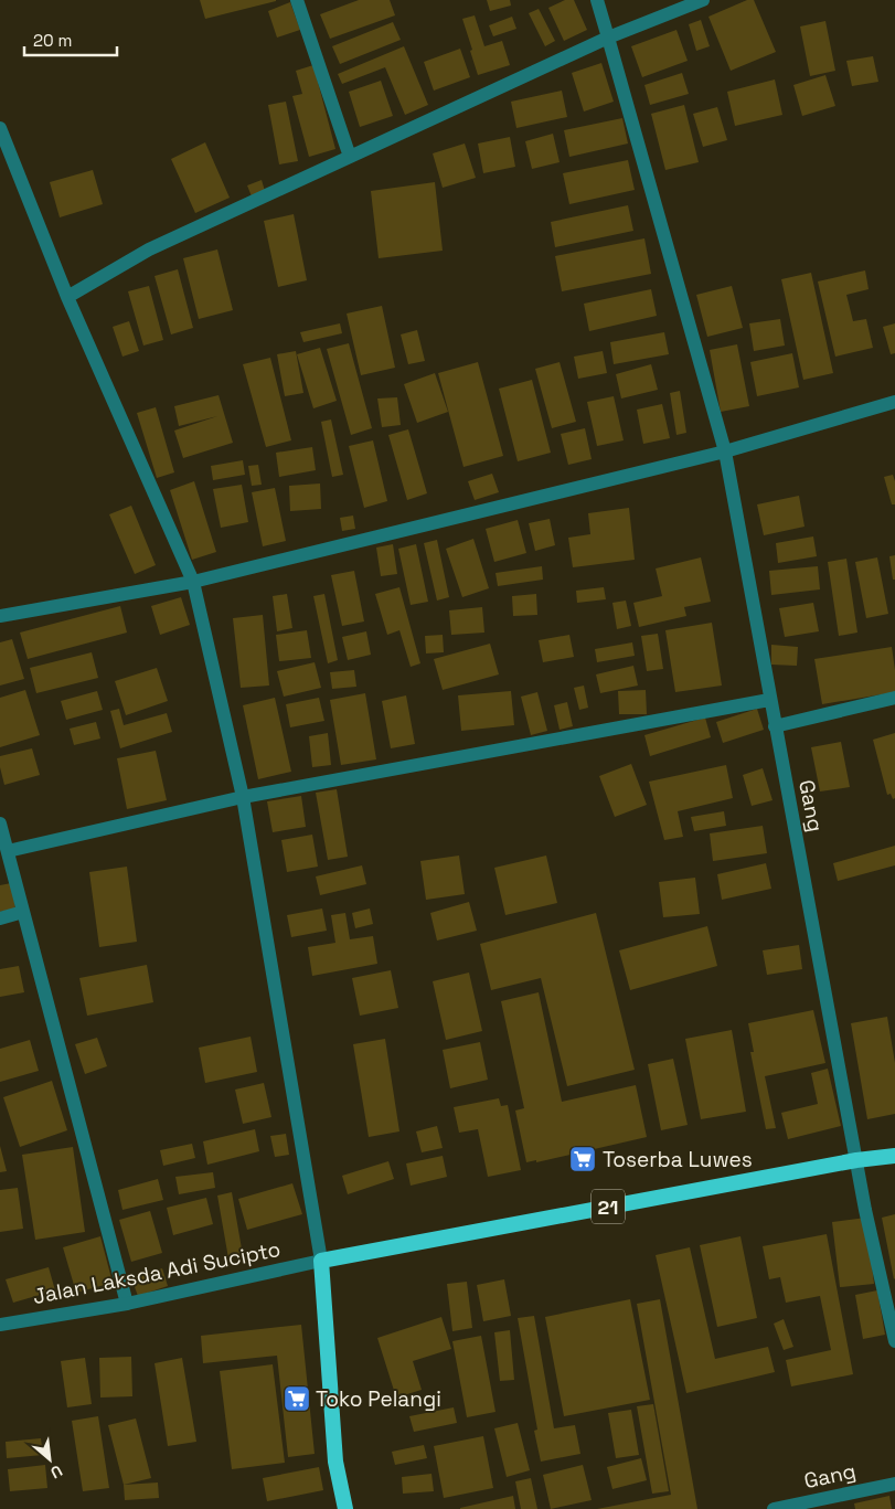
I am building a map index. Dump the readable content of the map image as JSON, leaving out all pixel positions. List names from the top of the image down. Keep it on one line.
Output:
{"streets":{"highway":["21"],"street":["Gang","Jalan Laksda Adi Sucipto"]},"crossings":[["Gang","21"],["21","Jalan Laksda Adi Sucipto"]],"places":{"supermarket":["Toserba Luwes","Toko Pelangi"]},"scale_bar":"20 m","north":"bottom right"}
